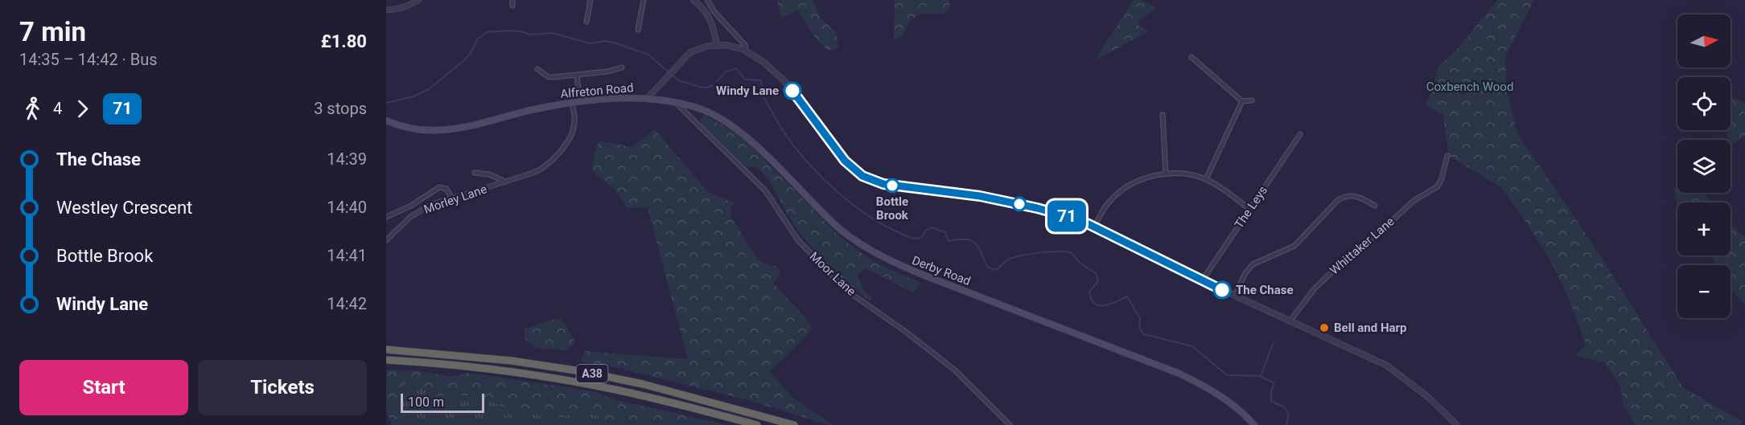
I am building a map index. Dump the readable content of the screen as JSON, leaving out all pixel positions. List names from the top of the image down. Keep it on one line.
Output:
{"streets":{"highway":["A38"],"main road":["Alfreton Road","Derby Road"],"street":["Morley Lane","The Leys","Whittaker Lane","Moor Lane"]},"crossings":[["Alfreton Road","Morley Lane"],["Alfreton Road","The Leys"],["Alfreton Road","Whittaker Lane"],["Alfreton Road","Derby Road"],["Derby Road","Moor Lane"]],"parks":["Coxbench Wood"],"places":["Windy Lane","Bottle Brook","The Chase","Bell and Harp"],"lines":["bus line 71"],"scale_bar":"100 m","north":"right","page":{"heading":["7 min","14:35 – 14:42 · Bus","£1.80"],"on_map":"71","map_buttons":["+","−"],"legs":["4","71","3 stops"],"list":[{"name":"The Chase","value":"14:39"},{"name":"Westley Crescent","value":"14:40"},{"name":"Bottle Brook","value":"14:41"},{"name":"Windy Lane","value":"14:42"}],"buttons":["Start","Tickets"],"scale":"100 m"}}
